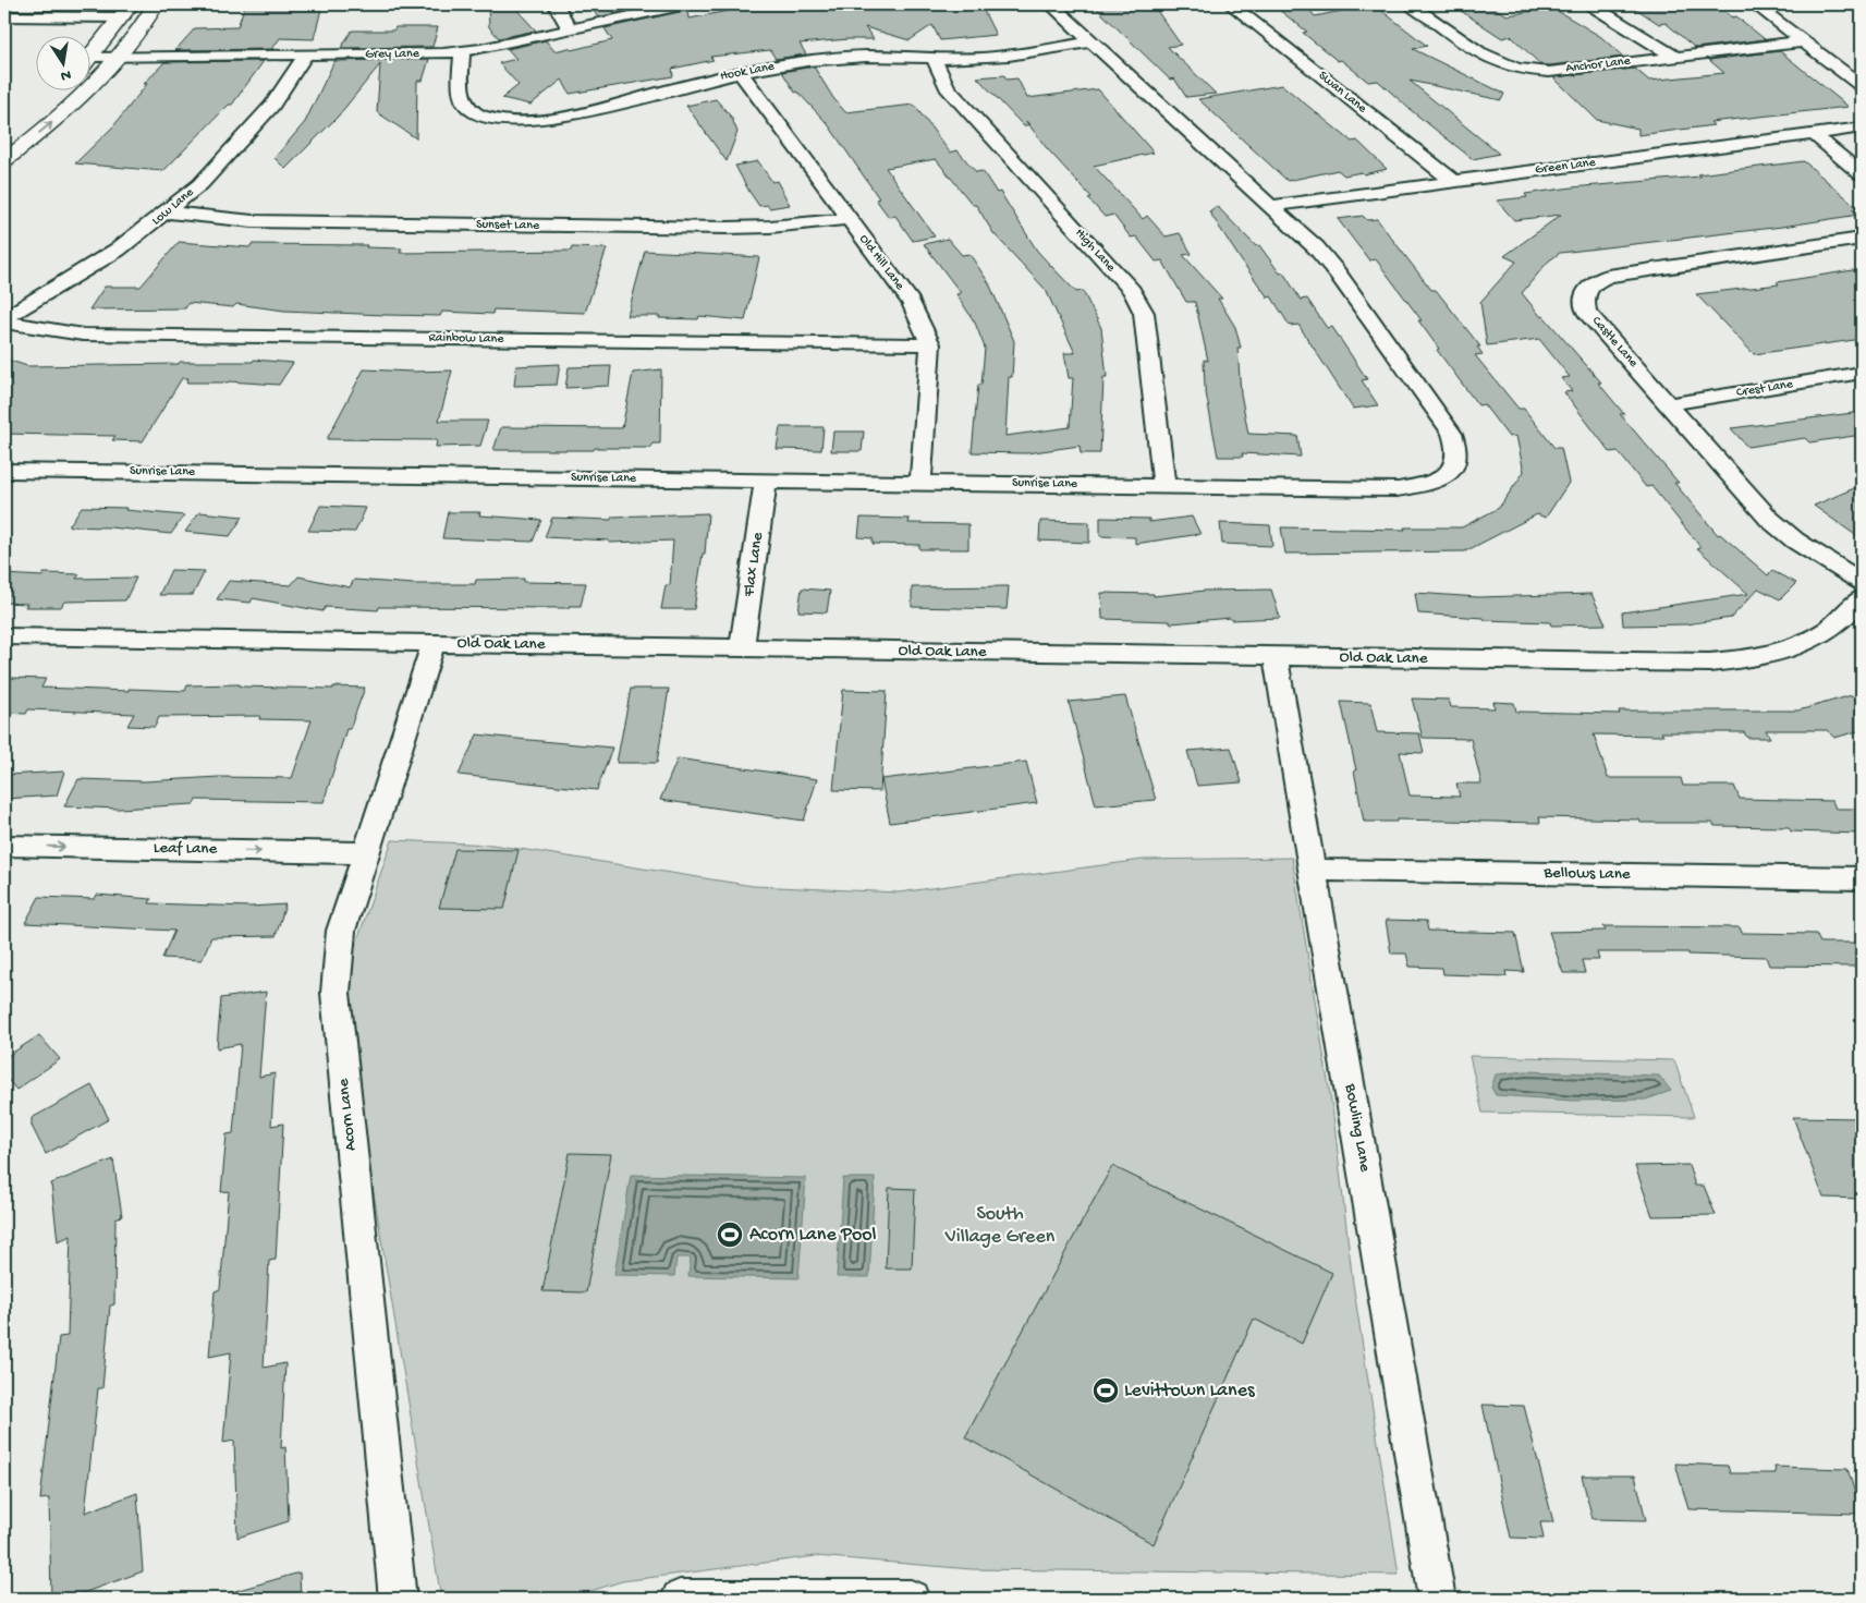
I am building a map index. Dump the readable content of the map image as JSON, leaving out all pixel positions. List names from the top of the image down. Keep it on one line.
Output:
{"streets":{"street":["Grey Lane","Anchor Lane","Hook Lane","Swan Lane","Green Lane","Low Lane","Sunset Lane","High Lane","Old Hill Lane","Rainbow Lane","Castle Lane","Crest Lane","Sunrise Lane","Flax Lane","Old Oak Lane","Leaf Lane","Bellows Lane","Acorn Lane","Bowling Lane"]},"crossings":[["Grey Lane","Hook Lane"],["Grey Lane","Low Lane"],["Hook Lane","High Lane"],["Hook Lane","Old Hill Lane"],["Hook Lane","Sunrise Lane"],["Swan Lane","Green Lane"],["Green Lane","Sunrise Lane"],["Low Lane","Sunset Lane"],["Sunset Lane","Old Hill Lane"],["High Lane","Sunrise Lane"],["Old Hill Lane","Rainbow Lane"],["Old Hill Lane","Sunrise Lane"],["Castle Lane","Crest Lane"],["Sunrise Lane","Flax Lane"],["Flax Lane","Old Oak Lane"],["Old Oak Lane","Acorn Lane"],["Old Oak Lane","Bowling Lane"],["Leaf Lane","Acorn Lane"],["Bellows Lane","Bowling Lane"]],"one_way":["Leaf Lane"],"parks":["South Village Green"],"places":{"sports":["Acorn Lane Pool","Levittown Lanes"]},"north":"bottom"}
